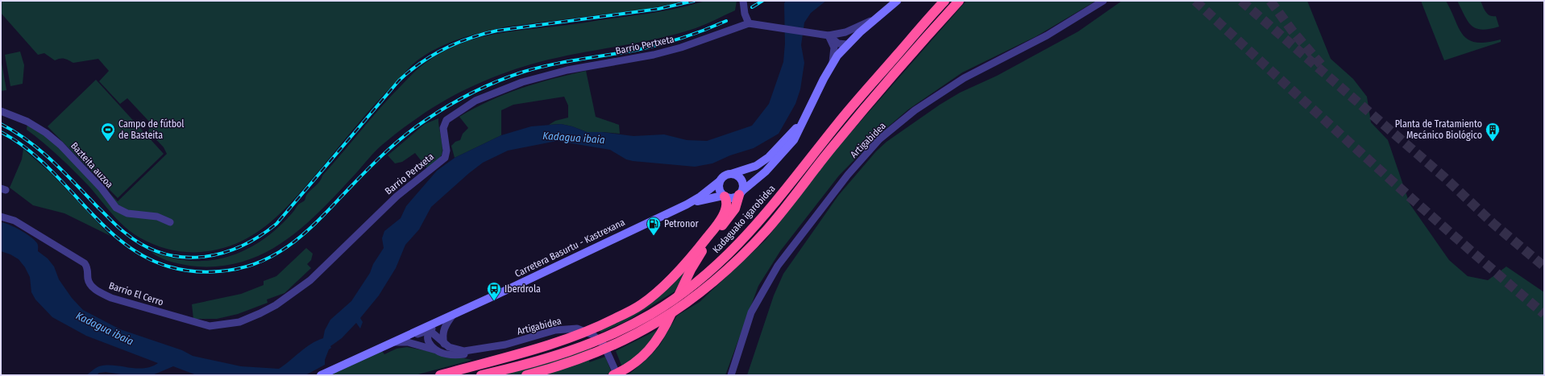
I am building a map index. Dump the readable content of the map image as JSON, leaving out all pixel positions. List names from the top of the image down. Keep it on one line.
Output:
{"streets":{"highway":["Kadaguako igarobidea"],"street":["Barrio Pertxeta","Artigabidea","Bazteita auzoa","Carretera Basurtu - Kastrexana","Barrio El Cerro"]},"crossings":[["Barrio Pertxeta","Barrio El Cerro"]],"water":["Kadagua ibaia"],"places":{"sports":["Campo de fútbol de Basteita"],"building":["Planta de Tratamiento Mecánico Biológico"],"fuel station":["Petronor"],"bus stop":["Iberdrola"]}}
